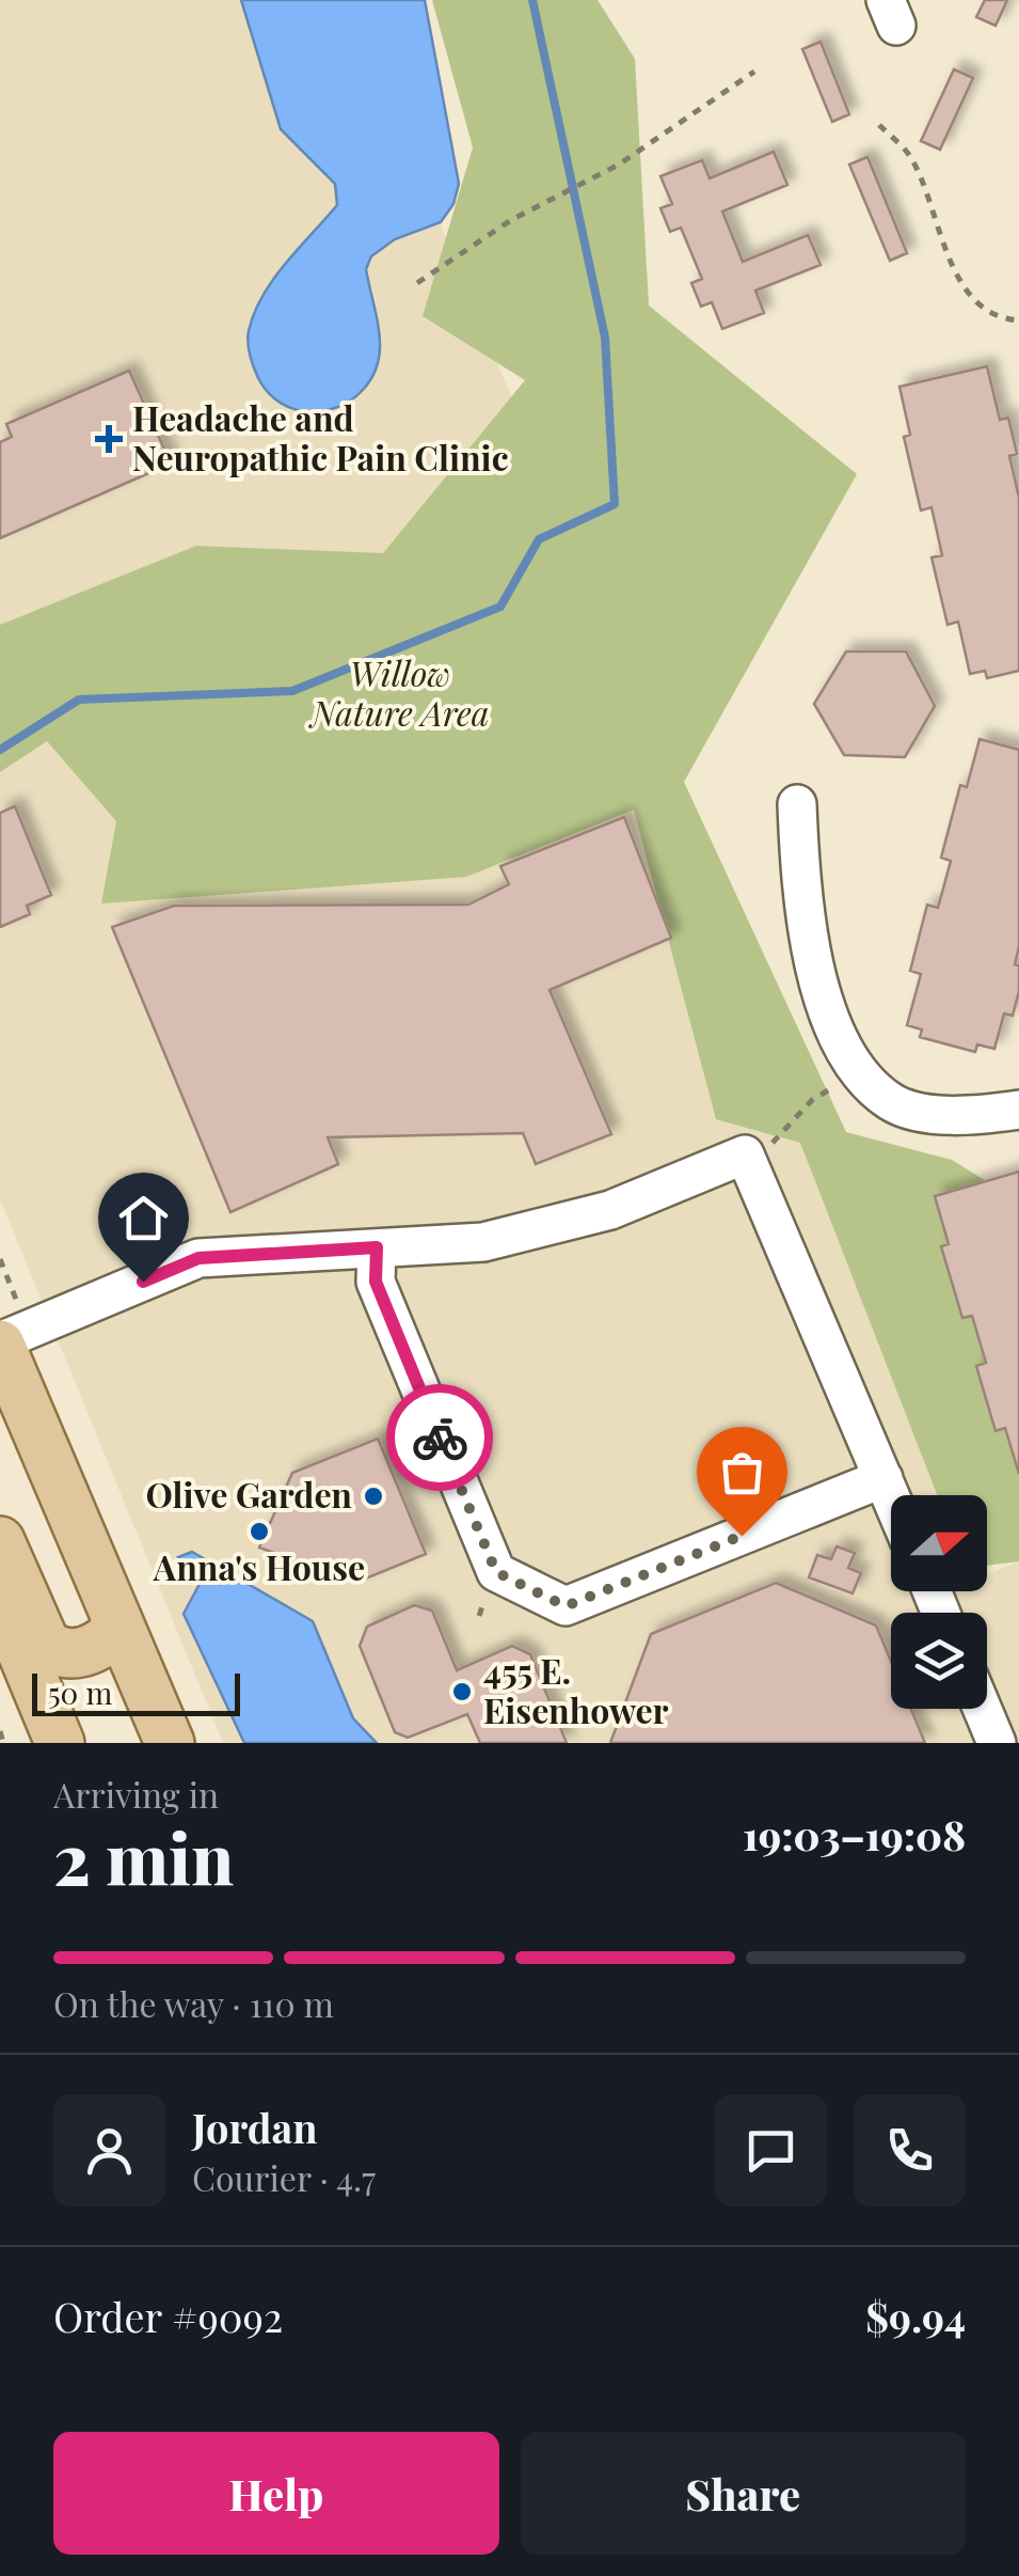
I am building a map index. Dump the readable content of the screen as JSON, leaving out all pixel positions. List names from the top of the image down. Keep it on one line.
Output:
{"parks":["Willow Nature Area"],"places":{"health":["Headache and Neuropathic Pain Clinic"],"other":["Olive Garden","Anna's House","455 E. Eisenhower"]},"scale_bar":"50 m","north":"right","page":{"scale":"50 m","heading":["2 min","Arriving in","19:03–19:08"],"panel":["Jordan","Courier · 4.7","Order #9092","$9.94"],"bar":"On the way · 110 m","buttons":["Help","Share"]}}
